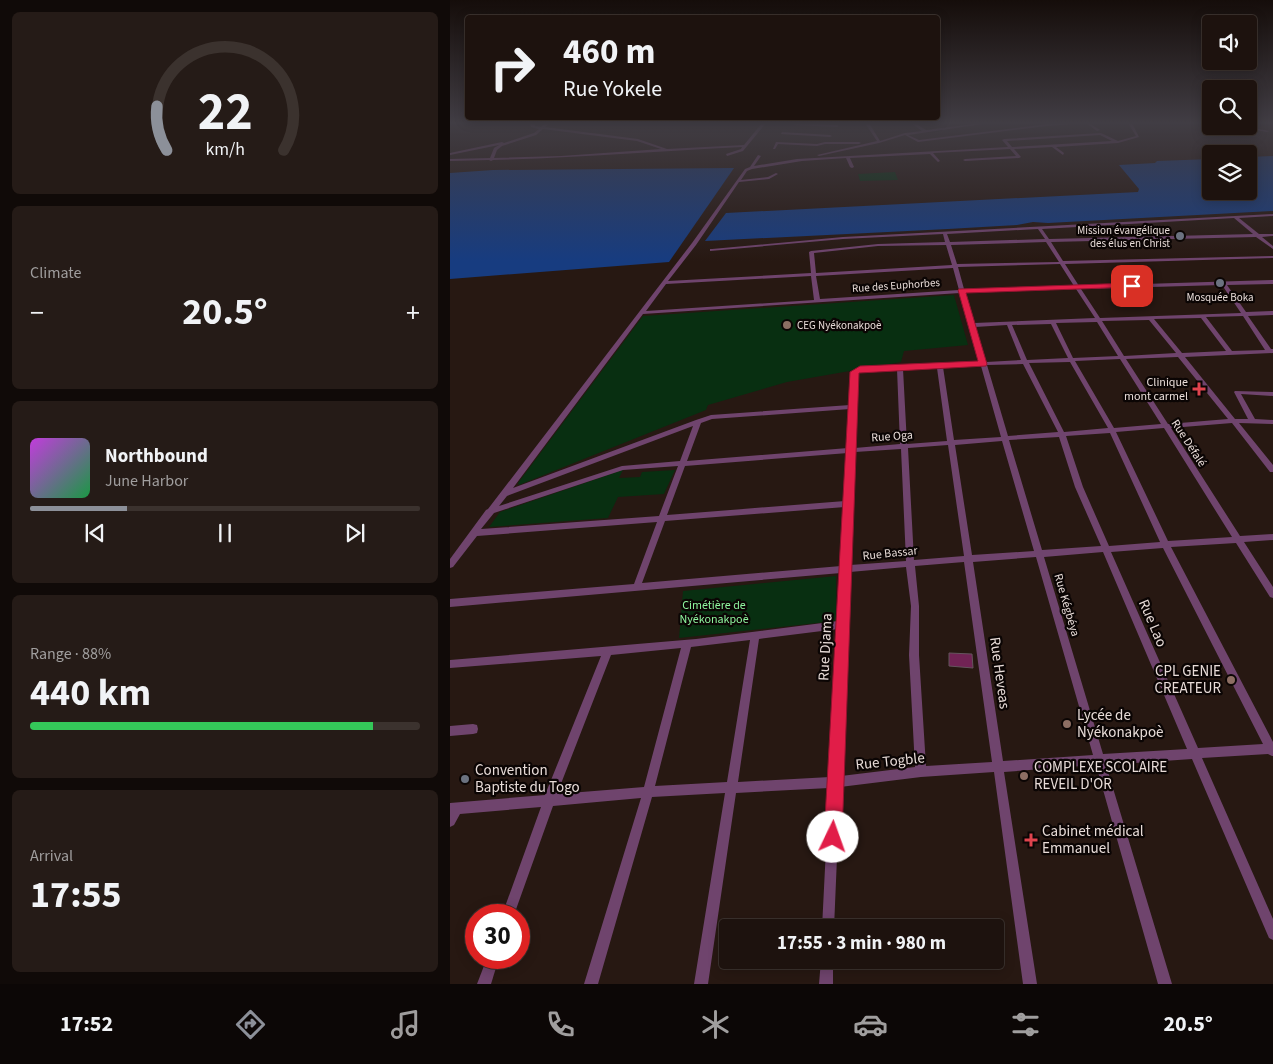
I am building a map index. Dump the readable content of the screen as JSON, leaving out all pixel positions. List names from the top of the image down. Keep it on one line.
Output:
{"streets":{"street":["Rue des Euphorbes","Rue Oga","Rue Défalé","Rue Bassar","Rue Kégbéya","Rue Lao","Rue Djama","Rue Heveas","Rue Togble"]},"crossings":[["Rue des Euphorbes","Rue Défalé"],["Rue des Euphorbes","Rue Kégbéya"],["Rue Oga","Rue Défalé"],["Rue Oga","Rue Kégbéya"],["Rue Oga","Rue Lao"],["Rue Oga","Rue Djama"],["Rue Oga","Rue Heveas"],["Rue Défalé","Rue Bassar"],["Rue Bassar","Rue Kégbéya"],["Rue Bassar","Rue Lao"],["Rue Bassar","Rue Djama"],["Rue Bassar","Rue Heveas"],["Rue Kégbéya","Rue Togble"],["Rue Lao","Rue Togble"],["Rue Djama","Rue Togble"],["Rue Heveas","Rue Togble"]],"parks":["Cimétière de Nyékonakpoè"],"places":{"other":["Mission évangélique des élus en Christ","Mosquée Boka","CEG Nyékonakpoè","CPL GENIE CREATEUR","Lycée de Nyékonakpoè","COMPLEXE SCOLAIRE REVEIL D'OR","Convention Baptiste du Togo"],"health":["Clinique mont carmel","Cabinet médical Emmanuel"]},"page":{"turn":["460 m","Rue Yokele"],"tile":["Climate",["Range · 88%","440 km"],["Arrival","17:55"]],"heat":["−","20.5°","+"],"song":["Northbound","June Harbor"],"limit":"30","trip":"17:55 · 3 min · 980 m","tabs":["17:52","20.5°"],"gauge":["22","km/h"]}}
